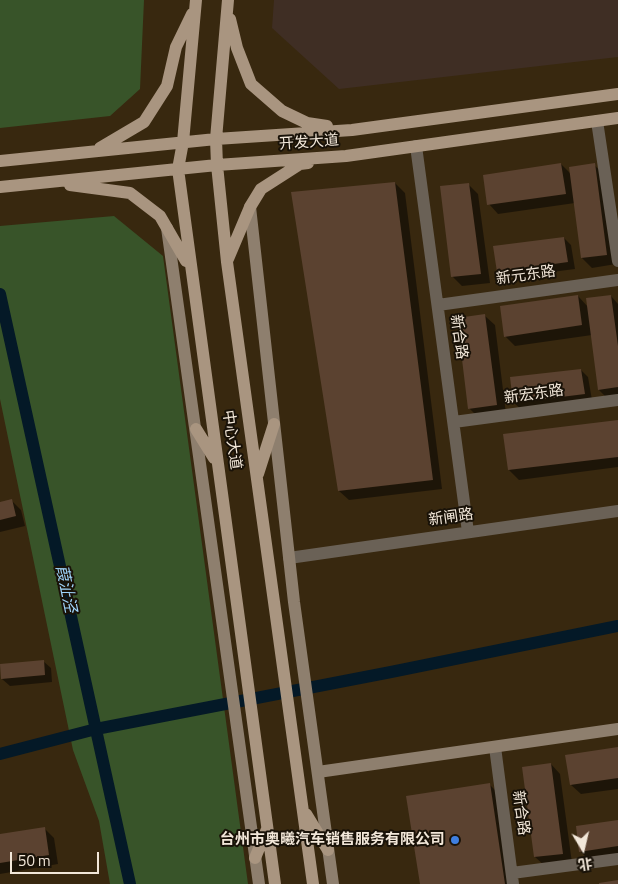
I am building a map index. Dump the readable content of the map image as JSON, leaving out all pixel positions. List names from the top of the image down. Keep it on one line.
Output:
{"streets":{"main road":["开发大道","中心大道"],"street":["新元东路","新合路","新宏东路","新闸路"]},"crossings":[["开发大道","新合路"],["开发大道","中心大道"],["新元东路","新合路"],["新合路","新宏东路"],["新合路","新闸路"]],"water":["葭沚泾"],"places":["台州市奥曦汽车销售服务有限公司"],"scale_bar":"50 m","north":"bottom"}
